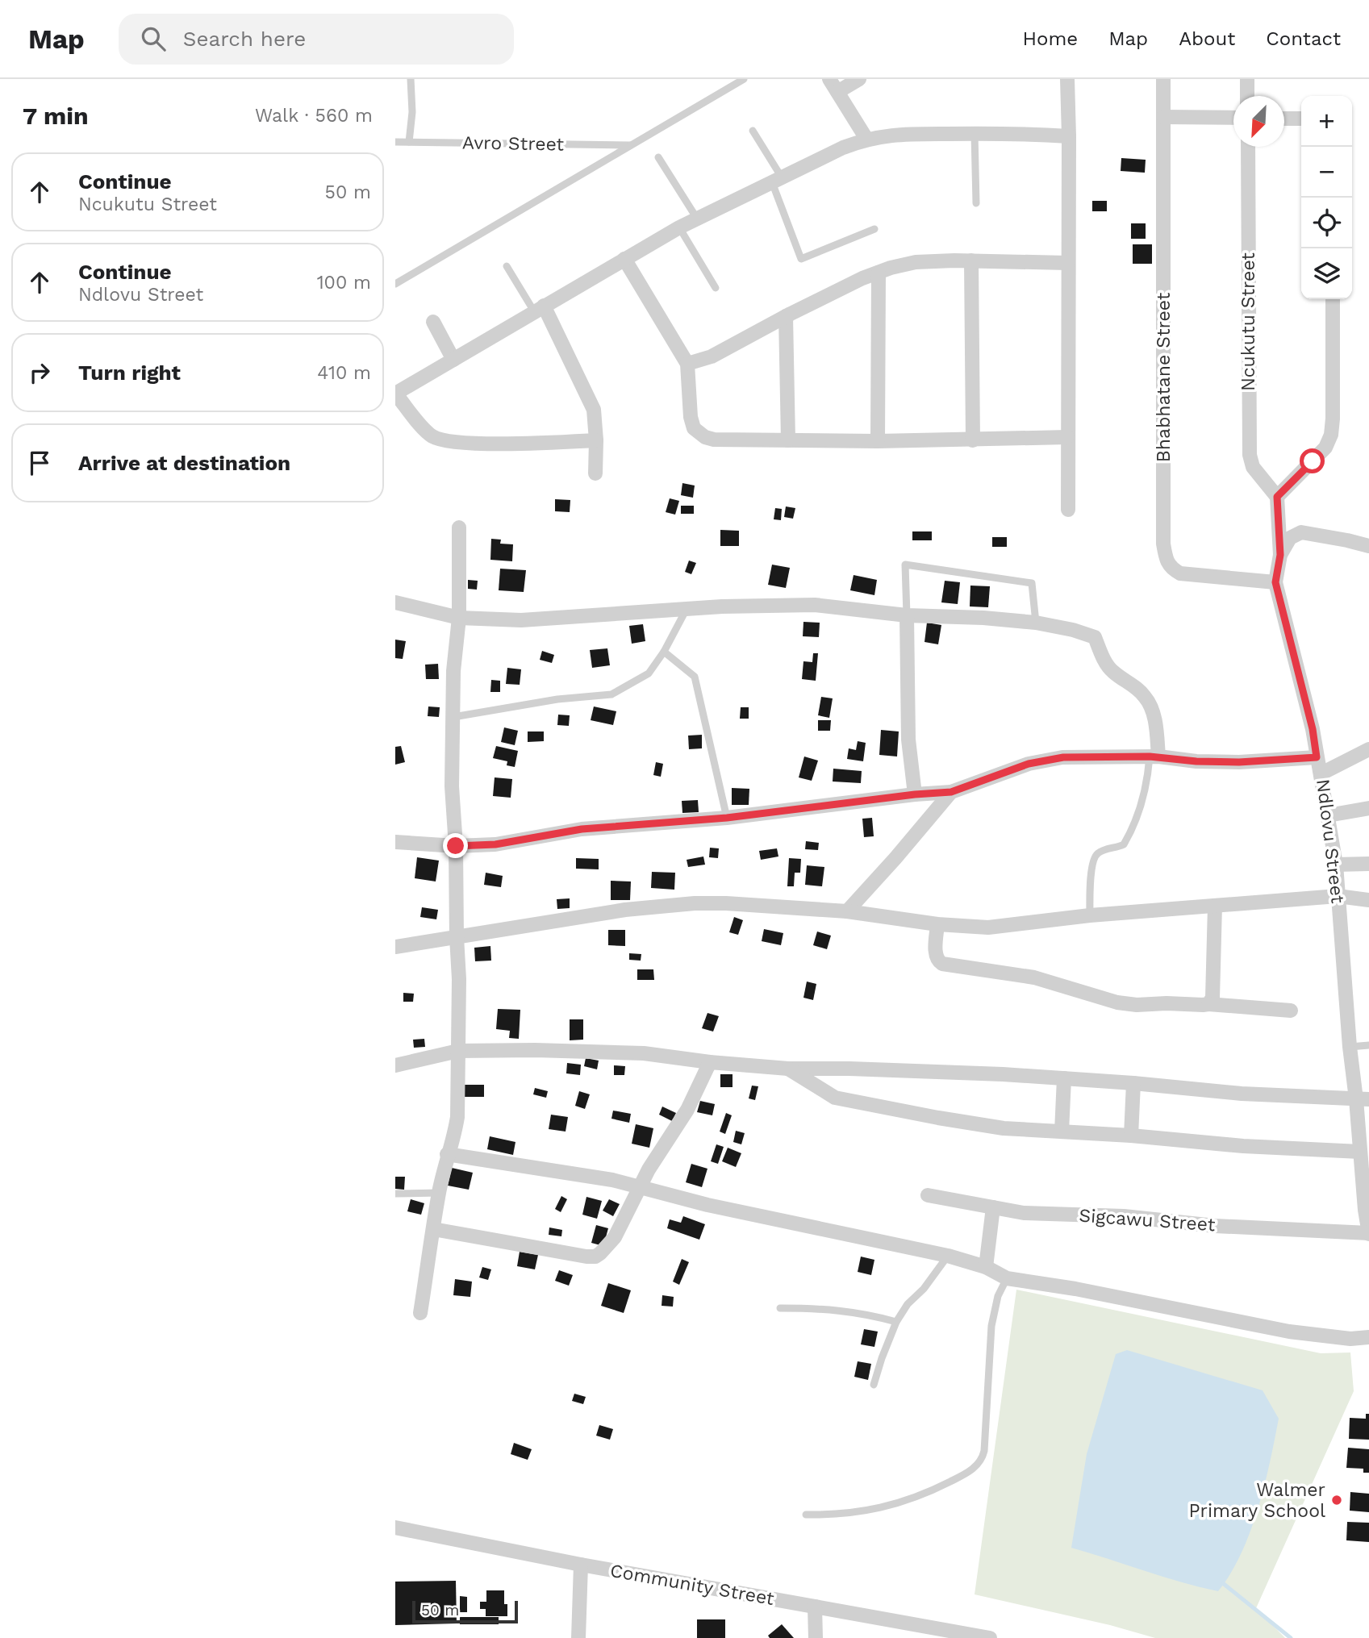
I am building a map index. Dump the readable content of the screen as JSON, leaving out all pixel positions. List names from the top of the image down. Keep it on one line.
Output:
{"streets":{"street":["Ncukutu Street","Bhabhatane Street","Ndlovu Street","Sigcawu Street","Community Street"],"lane":["Avro Street"]},"crossings":[["Bhabhatane Street","Ndlovu Street"],["Ndlovu Street","Sigcawu Street"]],"places":["Walmer Primary School"],"scale_bar":"50 m","north":"bottom left","page":{"header":"Map","search":"Search here","nav":["Home","Map","About","Contact"],"heading":["7 min","Walk · 560 m"],"map_buttons":["+","−"],"list":[["Continue","Ncukutu Street","50 m"],["Continue","Ndlovu Street","100 m"],["Turn right","410 m"],"Arrive at destination"],"scale":"50 m"}}
